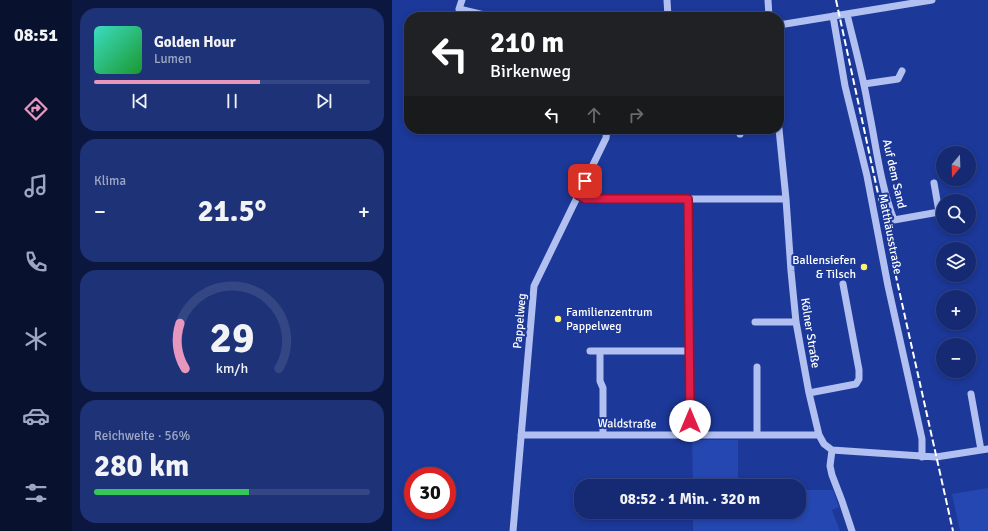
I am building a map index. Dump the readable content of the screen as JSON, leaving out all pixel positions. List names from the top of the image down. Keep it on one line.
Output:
{"streets":{"street":["Auf dem Sand","Matthäusstraße","Pappelweg","Kölner Straße","Waldstraße"]},"crossings":[["Pappelweg","Waldstraße"],["Kölner Straße","Waldstraße"]],"places":["Ballensiefen & Tilsch","Familienzentrum Pappelweg"],"north":"bottom","page":{"tabs":"08:51","turn":["210 m","Birkenweg"],"song":["Golden Hour","Lumen"],"tile":["Klima",["Reichweite · 56%","280 km"]],"map_buttons":["+","−"],"heat":["−","21.5°","+"],"limit":"30","trip":"08:52 · 1 Min. · 320 m","gauge":["29","km/h"]}}
